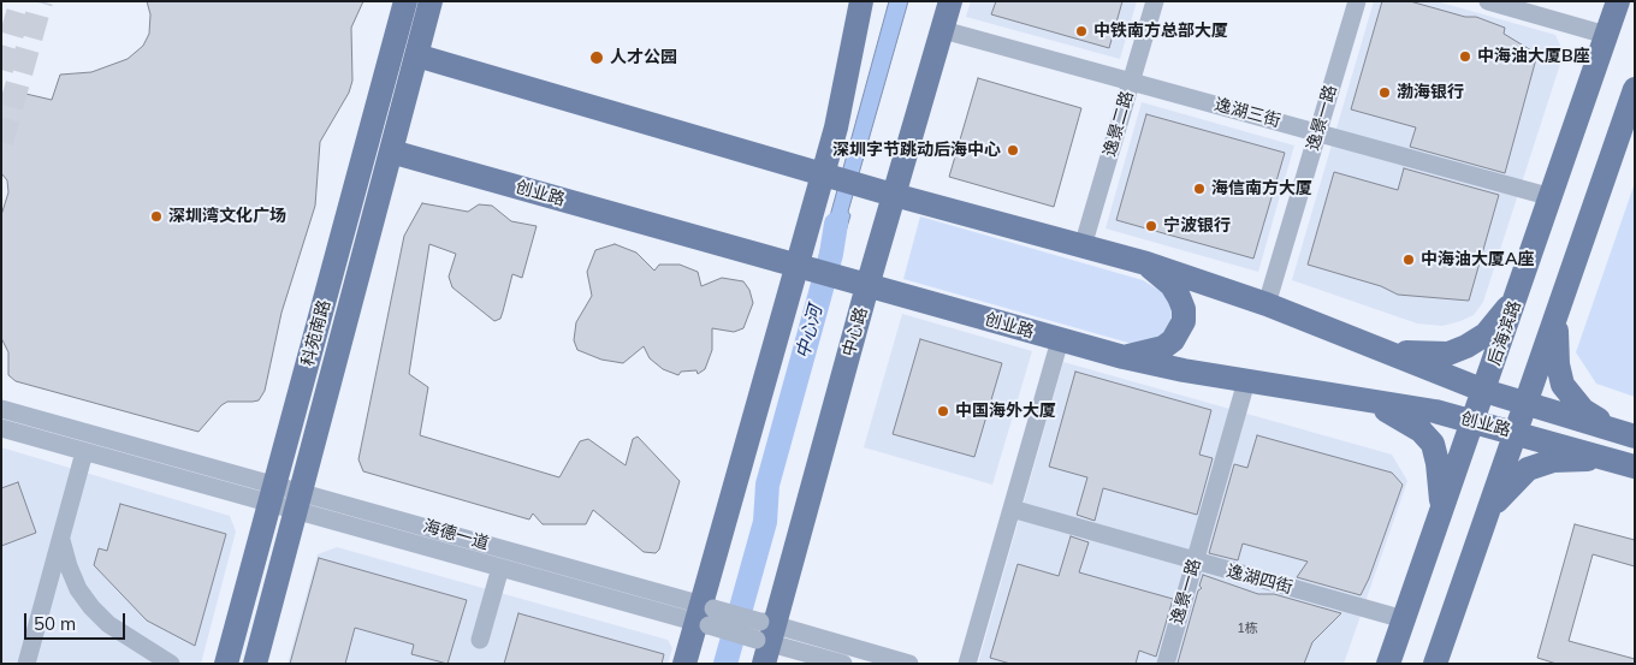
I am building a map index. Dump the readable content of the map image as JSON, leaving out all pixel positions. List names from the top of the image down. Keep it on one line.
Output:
{"streets":{"main road":["创业路","中心路","科苑南路","后海滨路"],"street":["逸湖三街","逸景一路","逸景二路","海德一道","逸湖四街"]},"crossings":[["逸湖三街","逸景一路"],["逸湖三街","逸景二路"],["逸湖三街","中心路"],["逸湖三街","后海滨路"],["逸景一路","创业路"],["逸景一路","逸湖四街"],["逸景二路","创业路"],["创业路","中心路"],["创业路","科苑南路"],["创业路","后海滨路"],["中心路","海德一道"],["科苑南路","海德一道"],["后海滨路","逸湖四街"]],"water":["中心河"],"places":["中铁南方总部大厦","中海油大厦B座","人才公园","渤海银行","深圳字节跳动后海中心","海信南方大厦","深圳湾文化广场","宁波银行","中海油大厦A座","中国海外大厦"],"house_numbers":["1栋"],"scale_bar":"50 m"}
